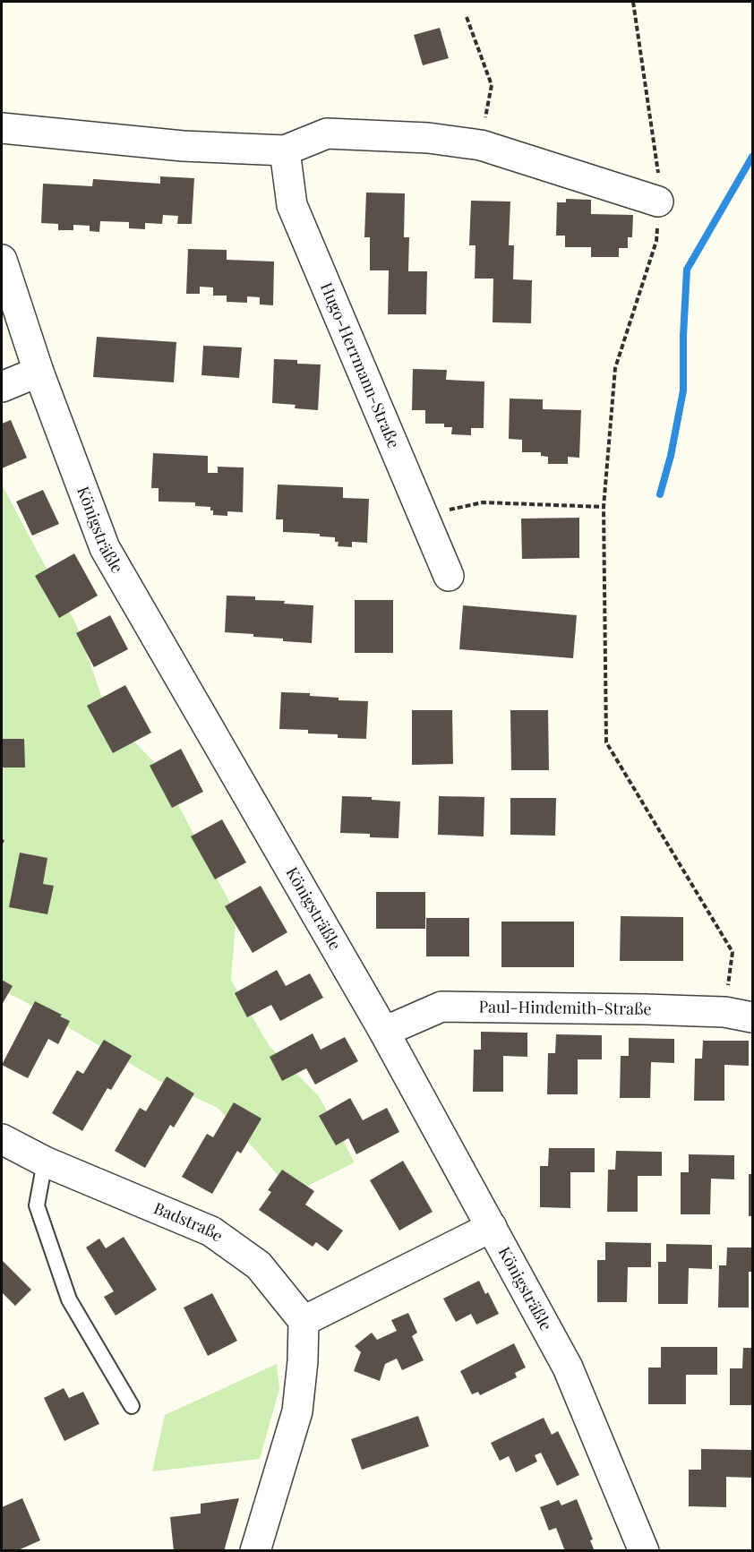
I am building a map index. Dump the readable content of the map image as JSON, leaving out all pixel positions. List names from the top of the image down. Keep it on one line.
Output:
{"streets":{"street":["Hugo-Herrmann-Straße","Königsträßle","Paul-Hindemith-Straße","Badstraße"]},"crossings":[["Königsträßle","Paul-Hindemith-Straße"]]}
